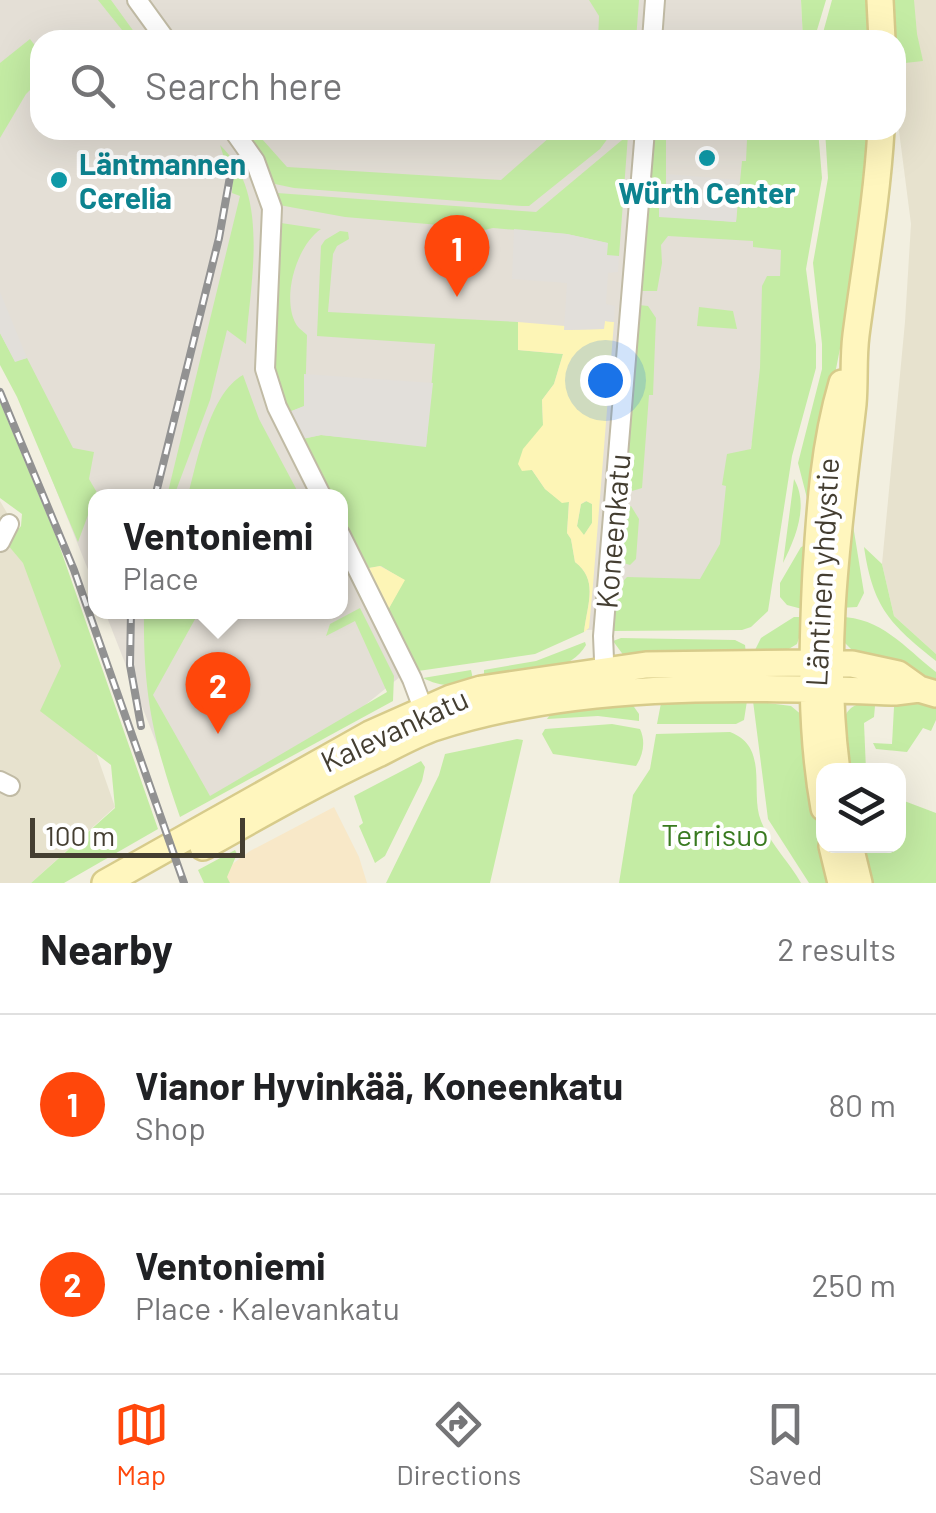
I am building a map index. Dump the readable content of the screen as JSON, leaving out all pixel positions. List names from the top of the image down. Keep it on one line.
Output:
{"streets":{"main road":["Läntinen yhdystie","Kalevankatu"],"street":["Koneenkatu"]},"crossings":[["Koneenkatu","Kalevankatu"],["Läntinen yhdystie","Kalevankatu"]],"parks":["Terrisuo"],"places":["Würth Center","Läntmannen Cerelia"],"scale_bar":"100 m","page":{"search":"Search here","pins":["1","2"],"popup":["Ventoniemi","Place"],"scale":"100 m","heading":["Nearby","2 results"],"list":[{"mark":"1","name":"Vianor Hyvinkää, Koneenkatu","note":"Shop","value":"80 m"},{"mark":"2","name":"Ventoniemi","note":"Place · Kalevankatu","value":"250 m"}],"nav":["Map","Directions","Saved"]}}
